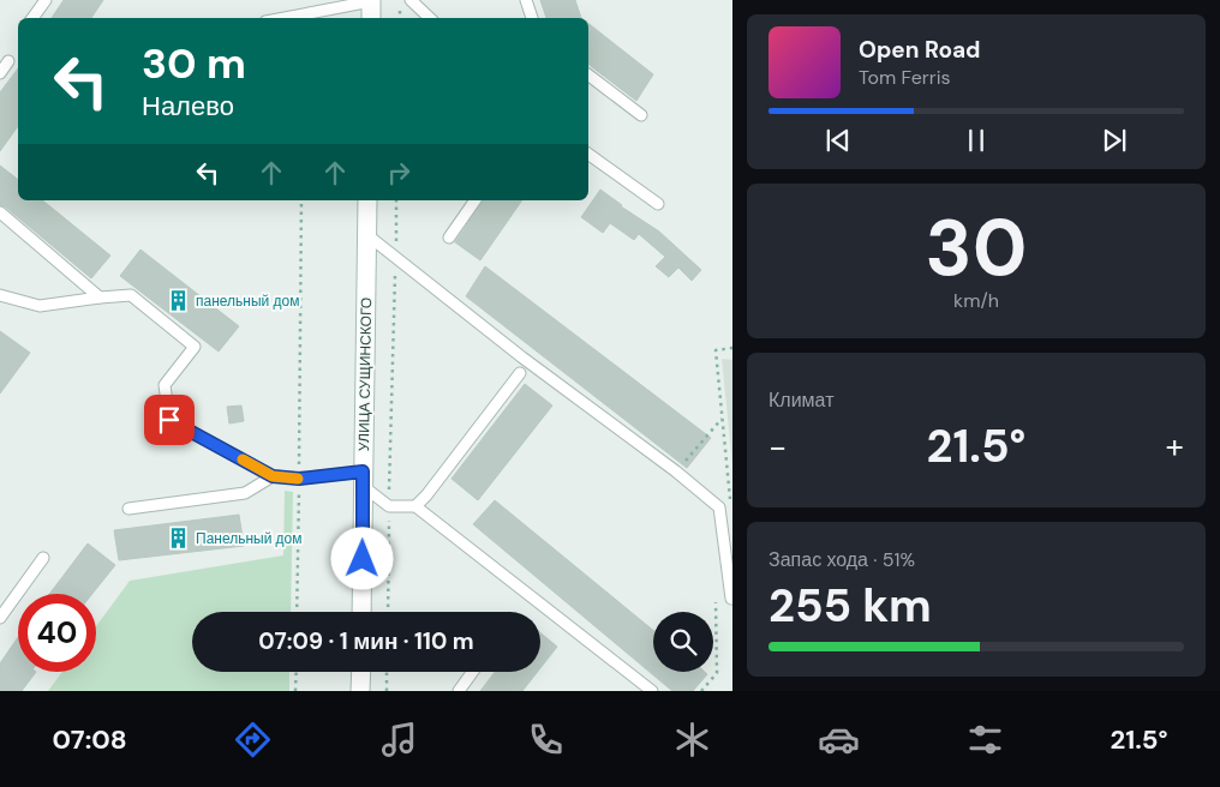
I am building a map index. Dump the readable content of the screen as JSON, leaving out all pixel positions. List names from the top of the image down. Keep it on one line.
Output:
{"streets":{"street":["УЛИЦА СУЩИНСКОГО"]},"places":{"building":["панельный дом","Панельный дом"]},"page":{"turn":["30 m","Налево"],"song":["Open Road","Tom Ferris"],"tile":[["30","km/h"],"Климат",["Запас хода · 51%","255 km"]],"heat":["−","21.5°","+"],"limit":"40","trip":"07:09 · 1 мин · 110 m","tabs":["07:08","21.5°"]}}
